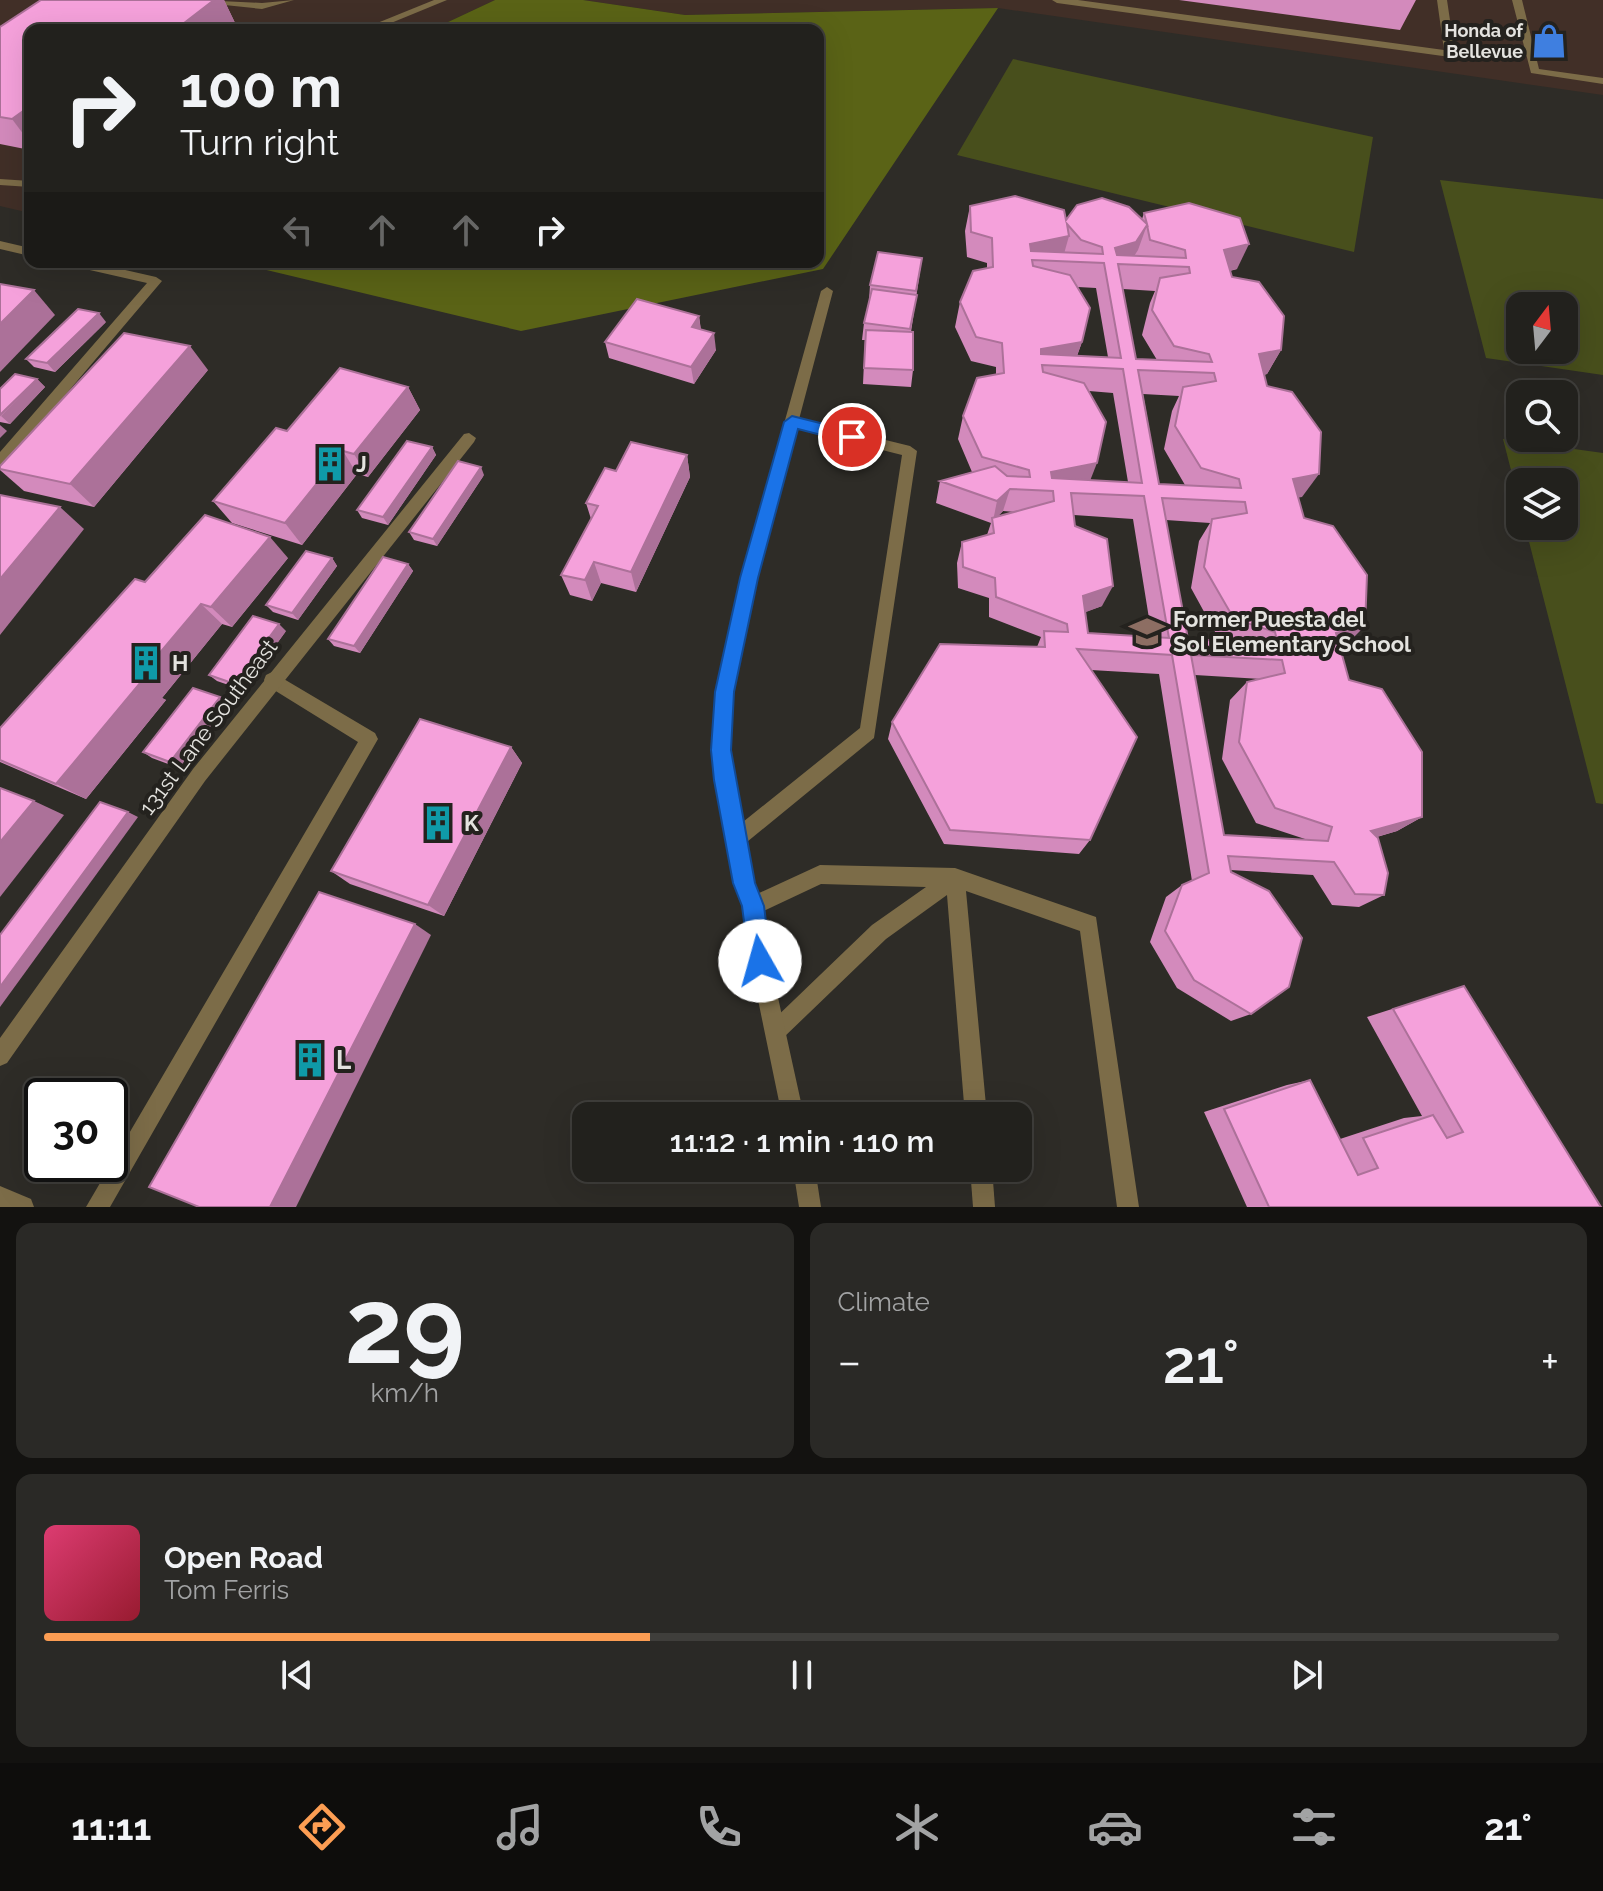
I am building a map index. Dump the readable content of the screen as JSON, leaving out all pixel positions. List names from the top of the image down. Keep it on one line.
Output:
{"streets":{"street":["131st Lane Southeast"]},"places":{"shop":["Honda of Bellevue"],"building":["J","H","K","L"],"school or university":["Former Puesta del Sol Elementary School"]},"north":"top","page":{"turn":["100 m","Turn right"],"limit":"30","trip":"11:12 · 1 min · 110 m","tile":[["29","km/h"],"Climate"],"heat":["−","21°","+"],"song":["Open Road","Tom Ferris"],"tabs":["11:11","21°"]}}
